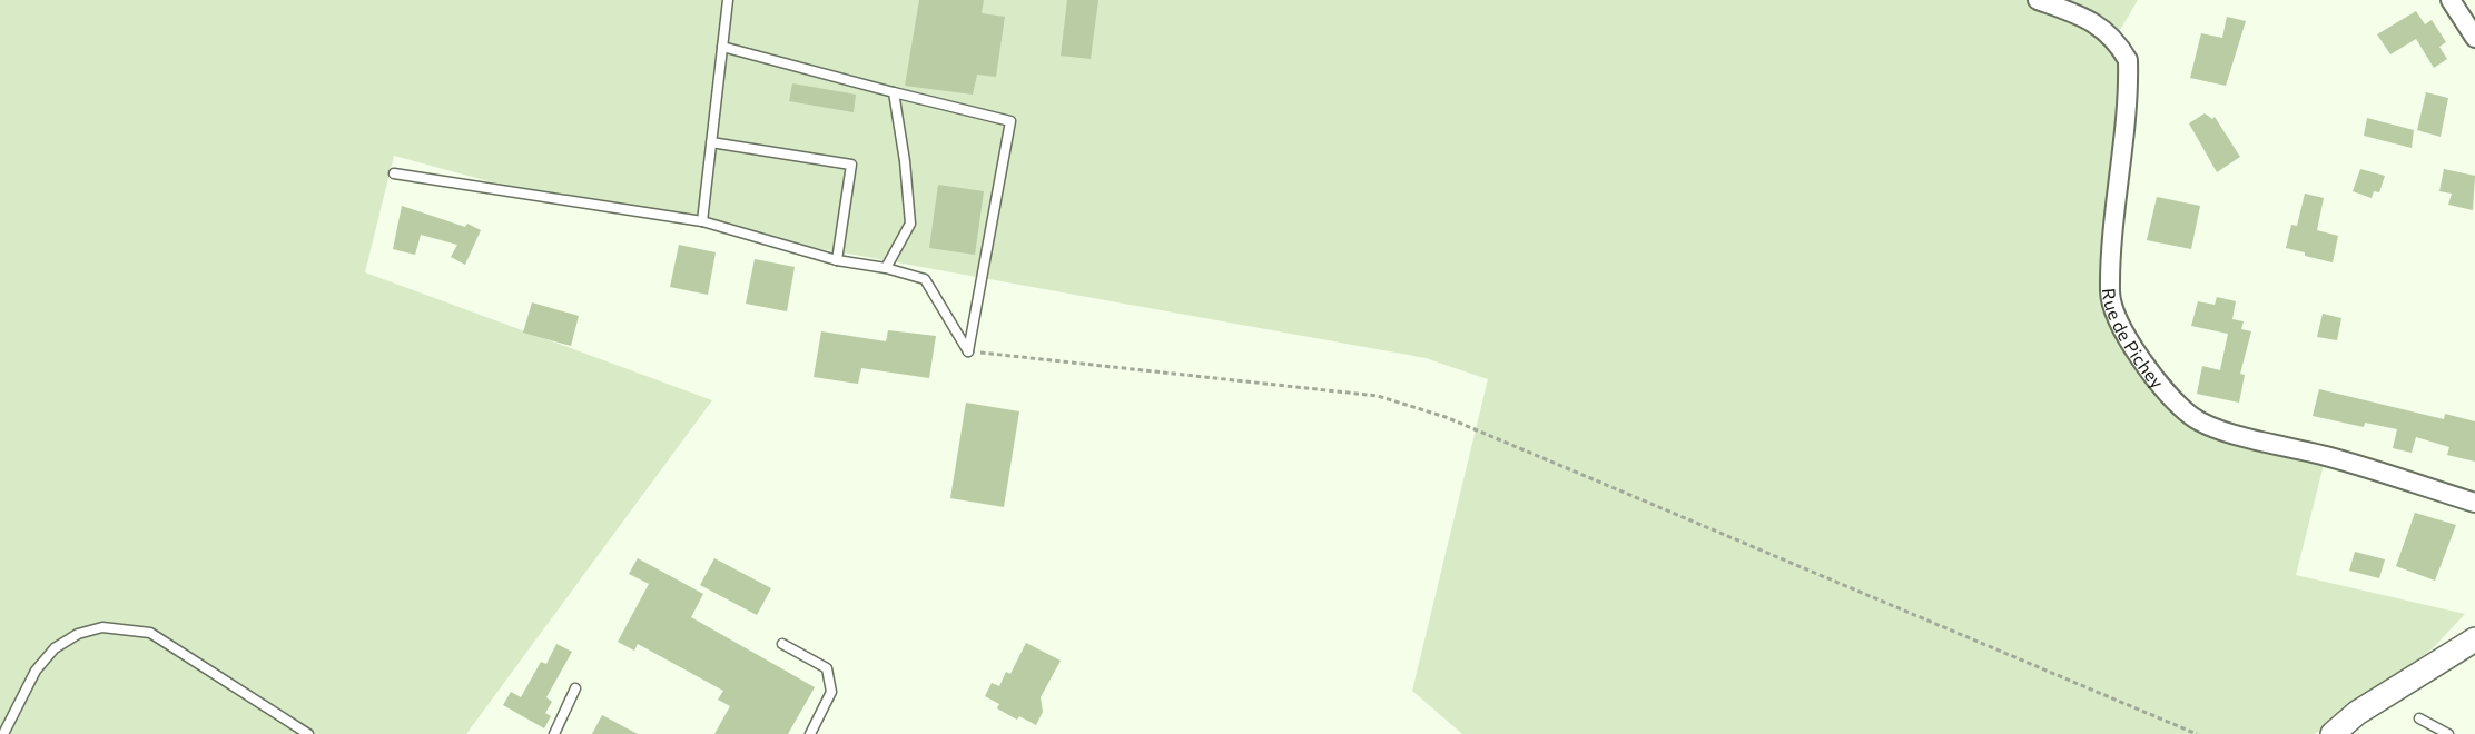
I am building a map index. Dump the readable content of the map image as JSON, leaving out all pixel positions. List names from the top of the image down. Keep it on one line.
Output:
{"streets":{"street":["Rue de Pichey"]}}
